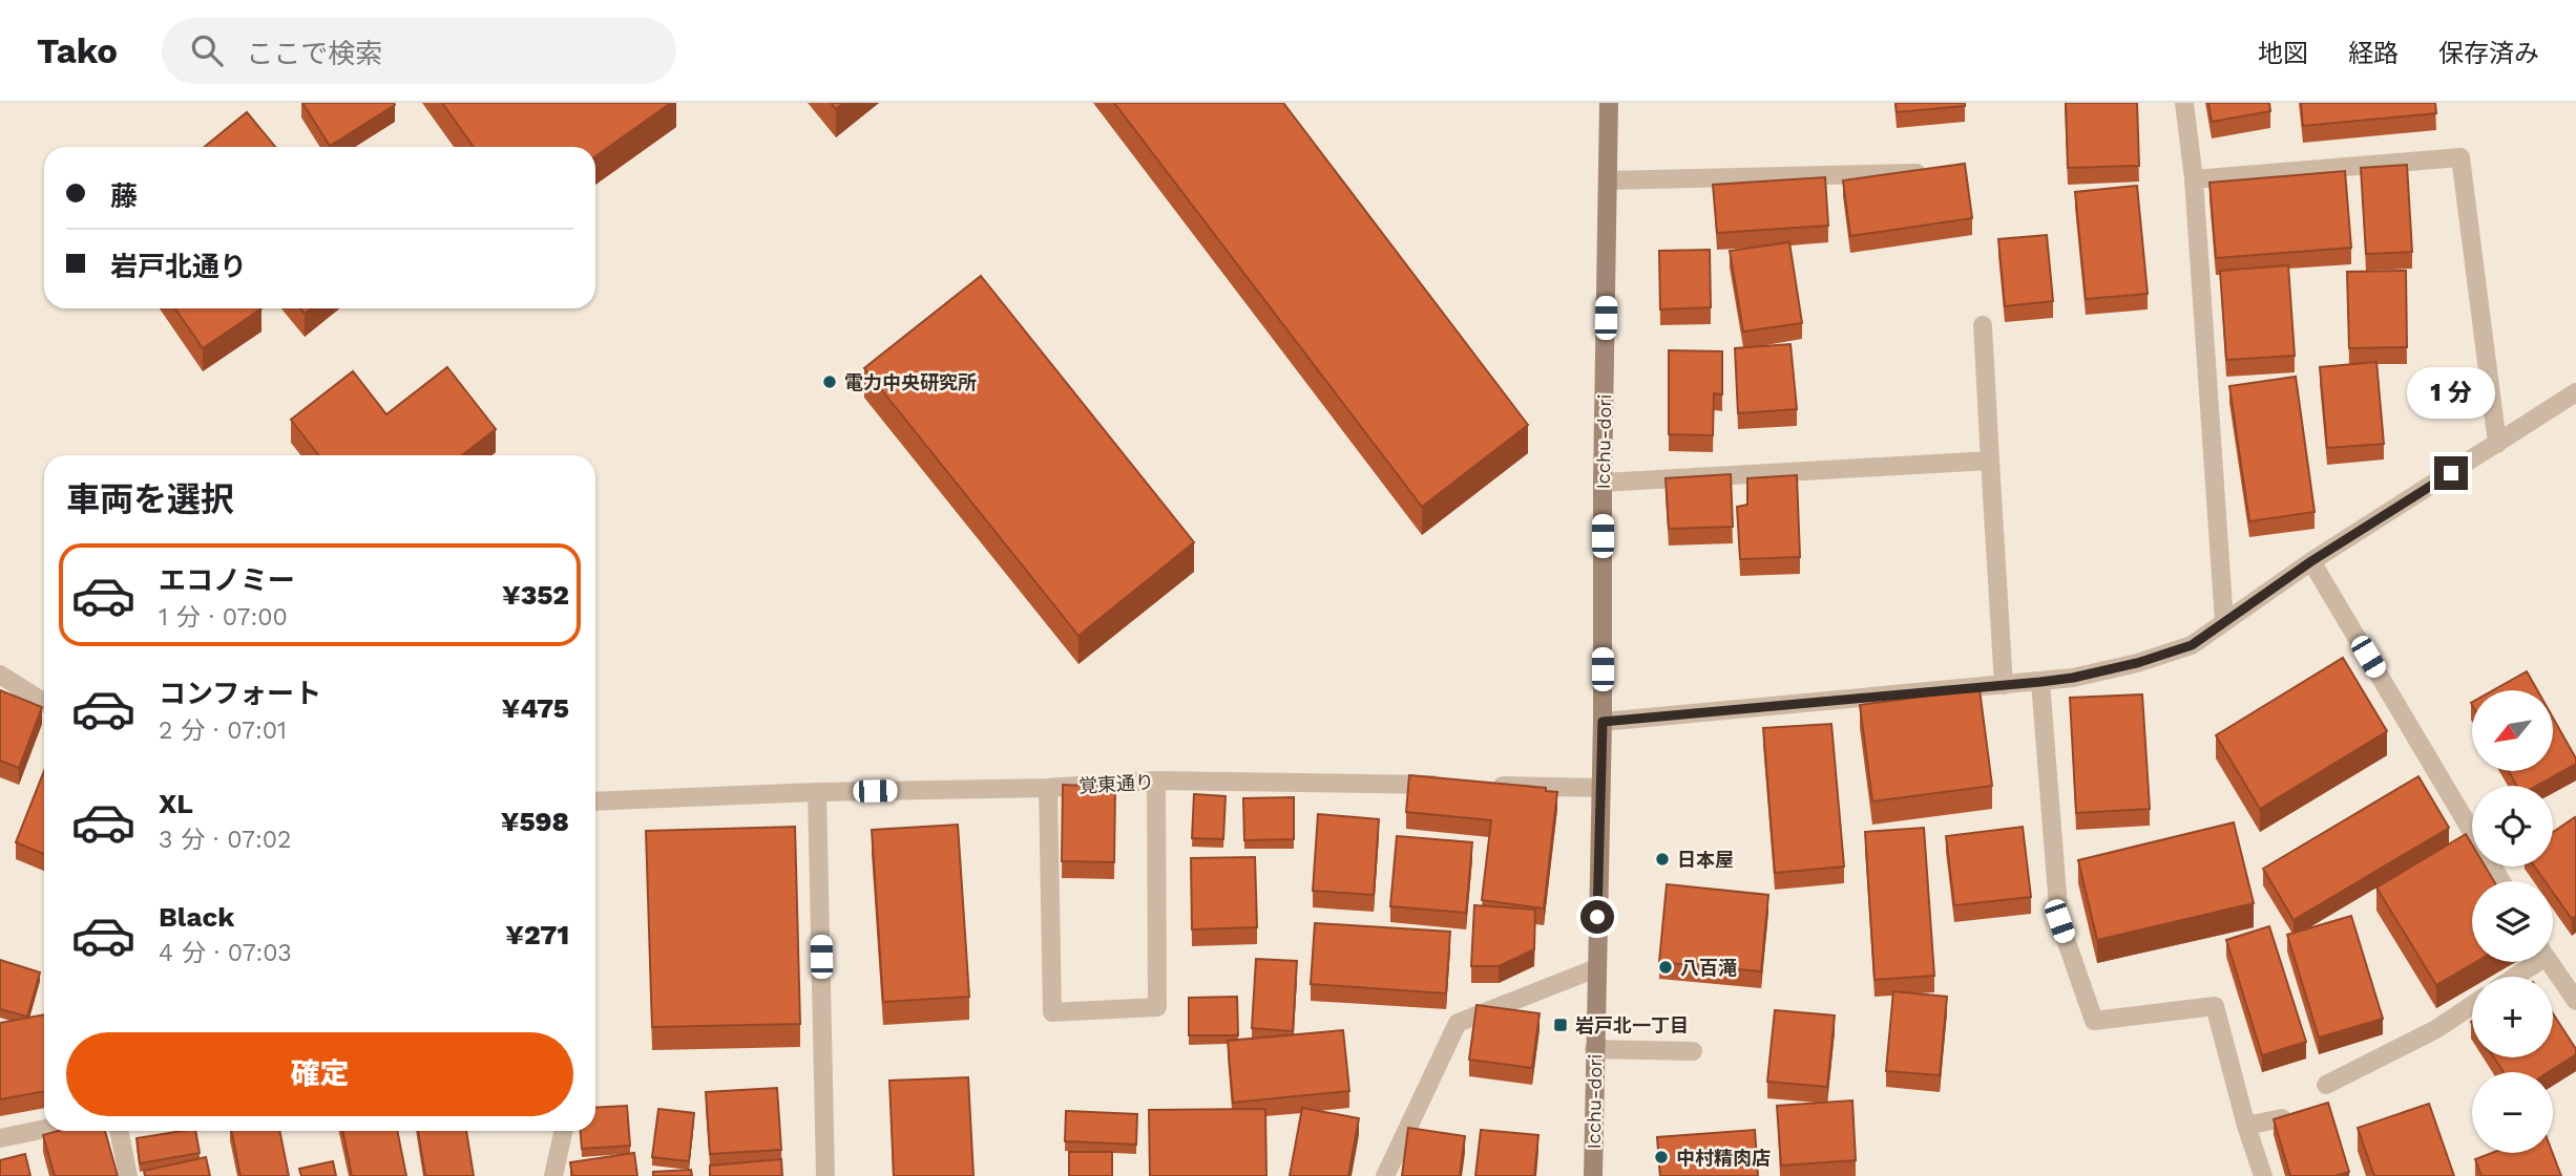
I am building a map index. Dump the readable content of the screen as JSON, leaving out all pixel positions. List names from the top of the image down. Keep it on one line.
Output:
{"streets":{"street":["Icchu-dori","覚東通り"]},"places":{"other":["電力中央研究所","日本屋","八百滝","中村精肉店"],"transit":["岩戸北一丁目"]},"north":"bottom left","page":{"header":"Tako","search":"ここで検索","nav":["地図","経路","保存済み"],"banner":["藤","岩戸北通り"],"bubble":"1 分","heading":"車両を選択","list":[{"name":"エコノミー","note":"1 分 · 07:00","value":"¥352"},{"name":"コンフォート","note":"2 分 · 07:01","value":"¥475"},{"name":"XL","note":"3 分 · 07:02","value":"¥598"},{"name":"Black","note":"4 分 · 07:03","value":"¥271"}],"map_buttons":["+","−"],"buttons":"確定"}}
